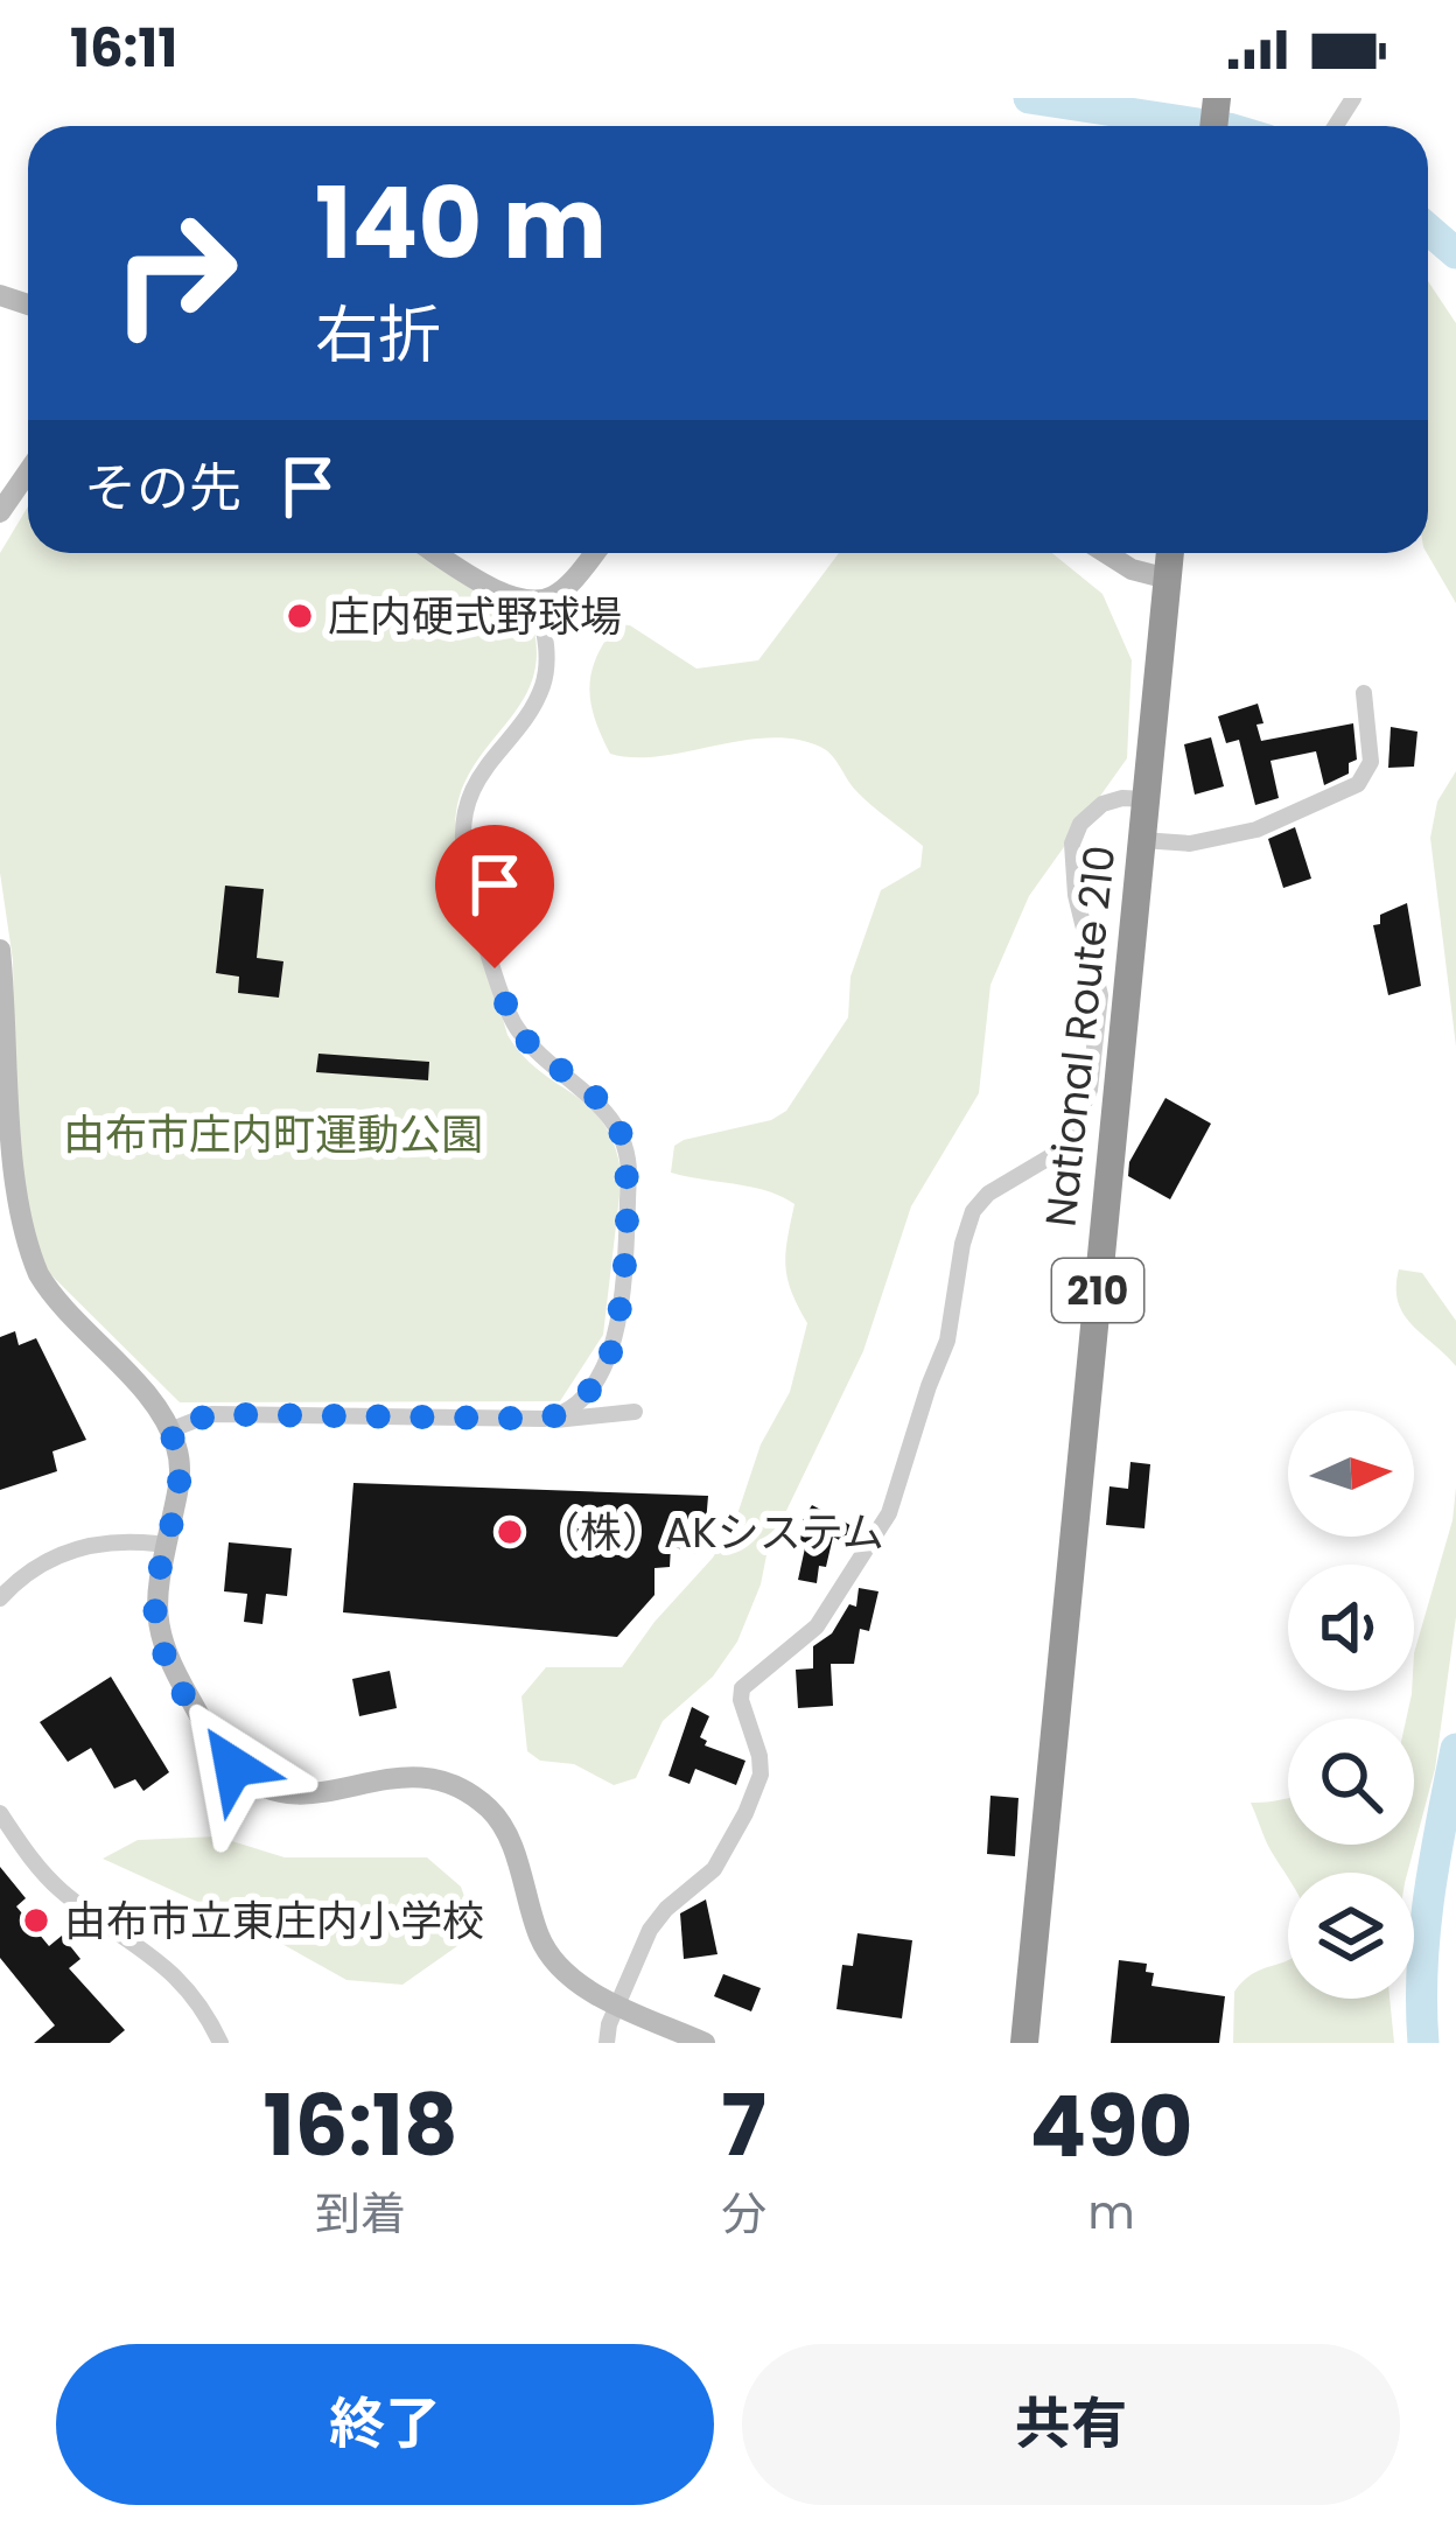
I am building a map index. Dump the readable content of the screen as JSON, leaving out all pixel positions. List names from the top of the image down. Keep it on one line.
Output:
{"streets":{"highway":["National Route 210","210"]},"parks":["由布市庄内町運動公園"],"places":["庄内硬式野球場","（株）AKシステム","由布市立東庄内小学校"],"north":"right","page":{"status":"16:11","turn":["140 m","右折"],"then":"その先","eta":["16:18","到着","7","分","490","m"],"buttons":["終了","共有"]}}
